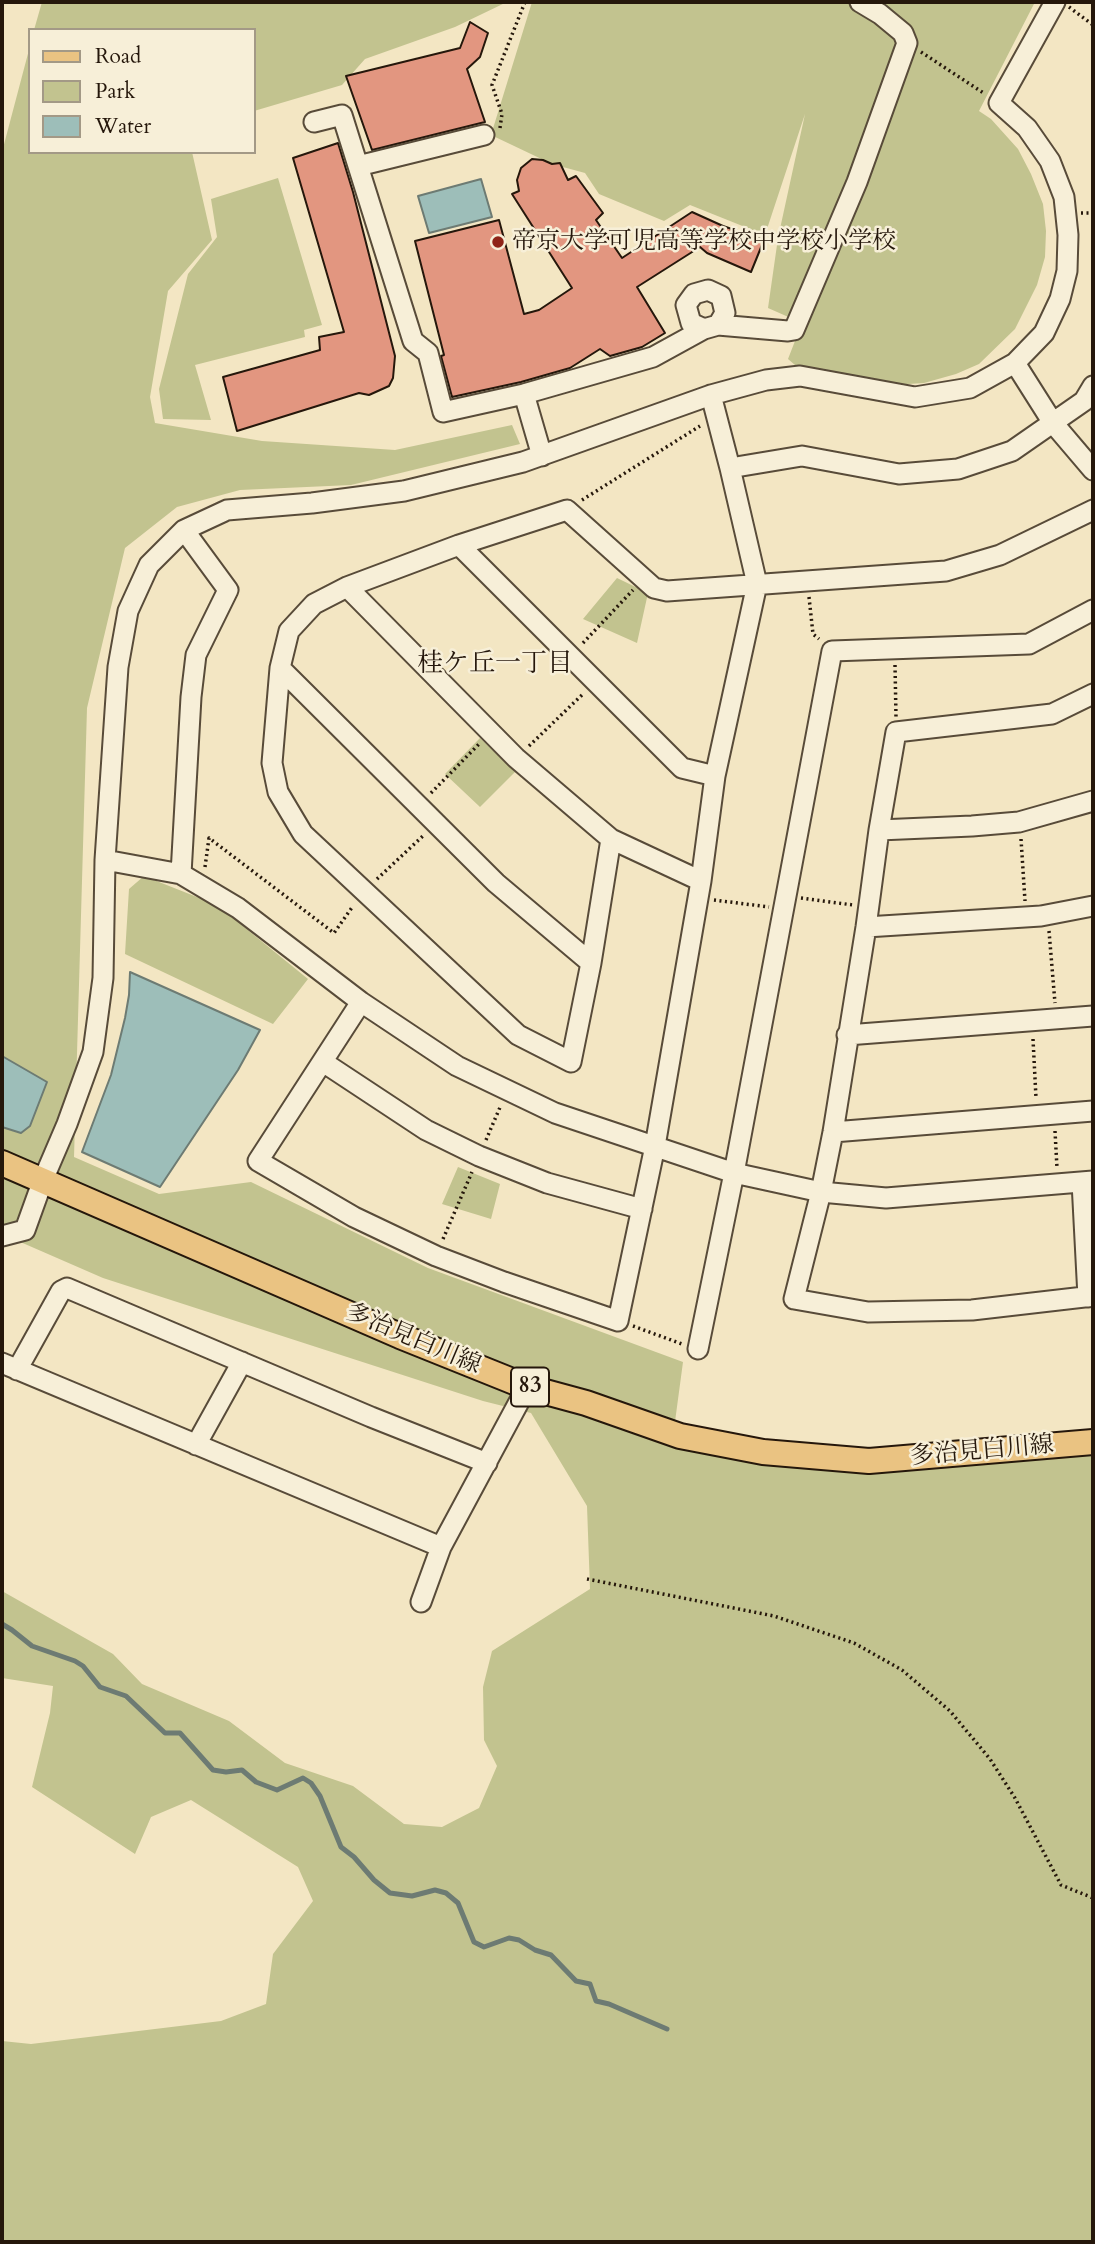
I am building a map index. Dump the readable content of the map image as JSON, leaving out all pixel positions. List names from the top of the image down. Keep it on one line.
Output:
{"streets":{"main road":["多治見白川線","83"]},"districts":["桂ケ丘一丁目"],"places":["帝京大学可児高等学校中学校小学校"],"legend":["Road","Park","Water"]}
